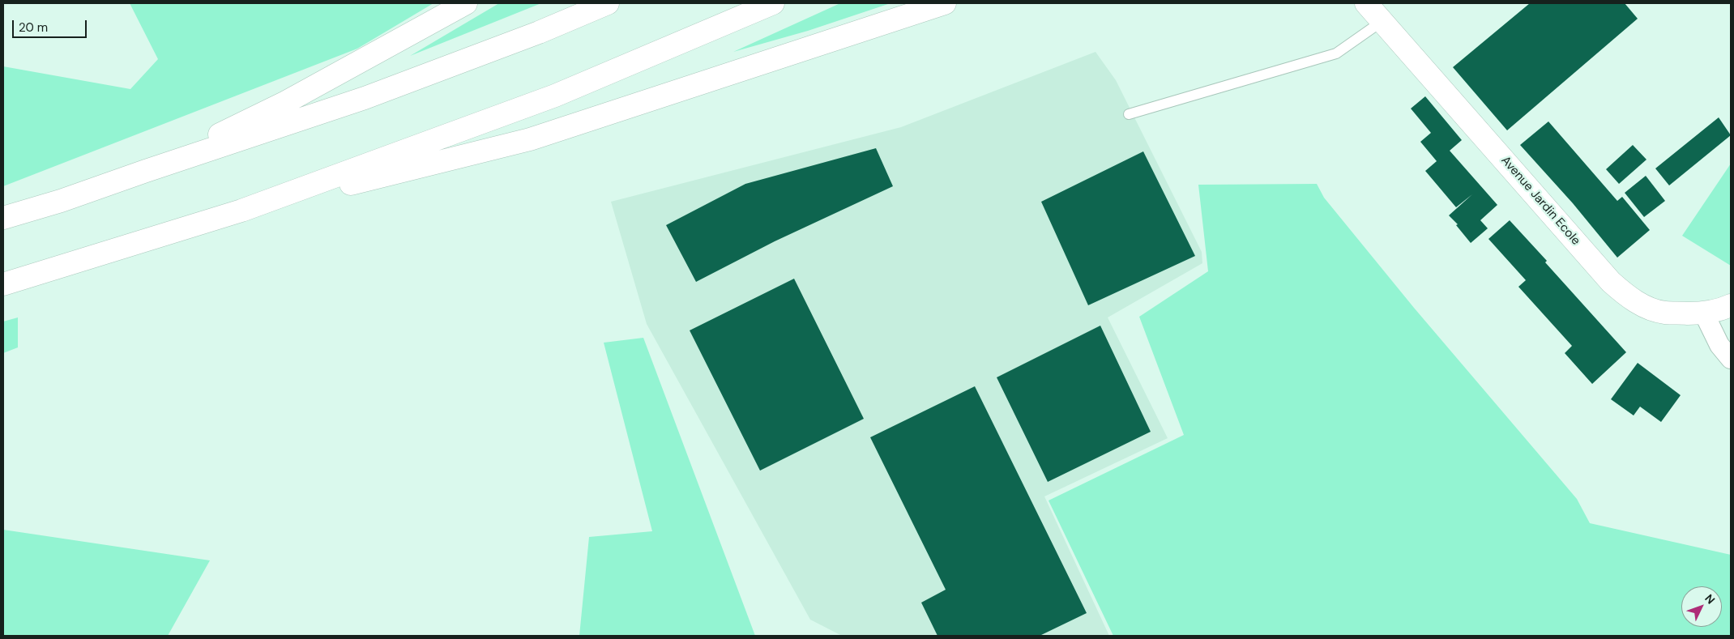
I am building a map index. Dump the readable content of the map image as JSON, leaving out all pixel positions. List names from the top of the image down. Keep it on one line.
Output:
{"streets":{"main road":["Avenue Jardin Ecole"]},"scale_bar":"20 m","north":"top right"}
